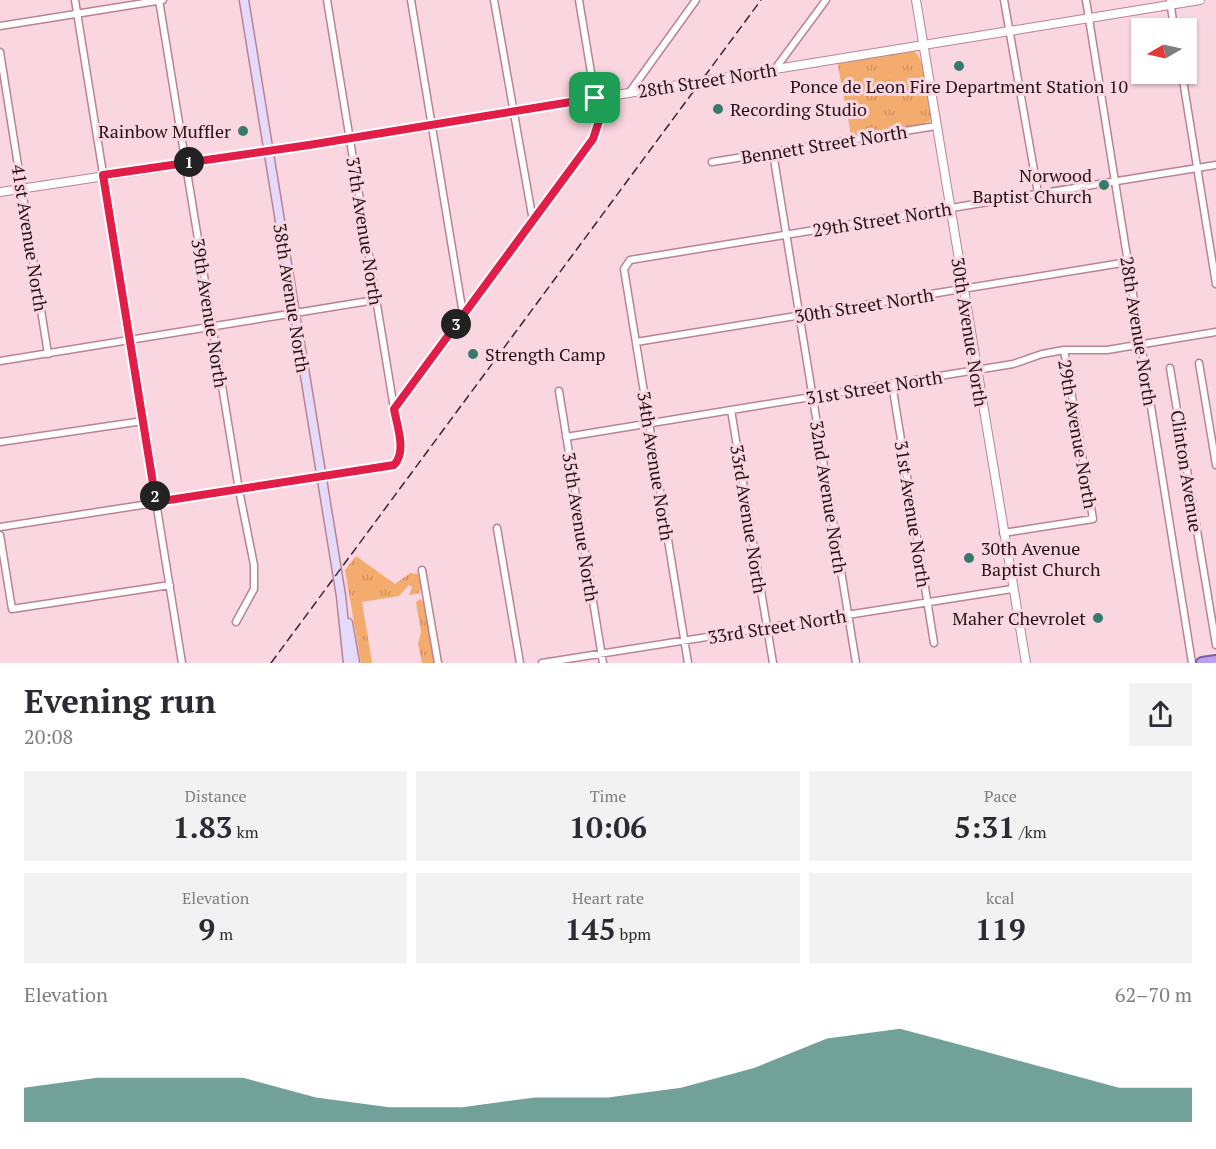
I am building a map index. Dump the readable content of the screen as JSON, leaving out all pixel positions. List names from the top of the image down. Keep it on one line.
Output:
{"streets":{"main road":["38th Avenue North"],"street":["28th Street North","Bennett Street North","29th Street North","37th Avenue North","41st Avenue North","30th Street North","39th Avenue North","28th Avenue North","30th Avenue North","31st Street North","29th Avenue North","34th Avenue North","Clinton Avenue","32nd Avenue North","31st Avenue North","33rd Avenue North","35th Avenue North","33rd Street North"]},"crossings":[["28th Street North","37th Avenue North"],["28th Street North","41st Avenue North"],["28th Street North","38th Avenue North"],["28th Street North","39th Avenue North"],["28th Street North","28th Avenue North"],["28th Street North","30th Avenue North"],["Bennett Street North","30th Avenue North"],["Bennett Street North","32nd Avenue North"],["29th Street North","28th Avenue North"],["29th Street North","30th Avenue North"],["29th Street North","34th Avenue North"],["29th Street North","32nd Avenue North"],["37th Avenue North","38th Avenue North"],["30th Street North","28th Avenue North"],["30th Street North","30th Avenue North"],["30th Street North","34th Avenue North"],["30th Street North","32nd Avenue North"],["28th Avenue North","31st Street North"],["30th Avenue North","31st Street North"],["30th Avenue North","29th Avenue North"],["30th Avenue North","33rd Street North"],["31st Street North","29th Avenue North"],["31st Street North","34th Avenue North"],["31st Street North","32nd Avenue North"],["31st Street North","31st Avenue North"],["31st Street North","33rd Avenue North"],["31st Street North","35th Avenue North"],["34th Avenue North","33rd Street North"],["32nd Avenue North","33rd Street North"],["31st Avenue North","33rd Street North"],["33rd Avenue North","33rd Street North"],["35th Avenue North","33rd Street North"]],"places":["Ponce de Leon Fire Department Station 10","Recording Studio","Rainbow Muffler","Norwood Baptist Church","Strength Camp","30th Avenue Baptist Church","Maher Chevrolet"],"north":"left","page":{"pins":["1","3","2"],"heading":["Evening run","20:08"],"stats":[["Distance","1.83 km"],["Time","10:06"],["Pace","5:31 /km"],["Elevation","9 m"],["Heart rate","145 bpm"],["kcal","119"]],"chart":["Elevation","62–70 m"]}}
